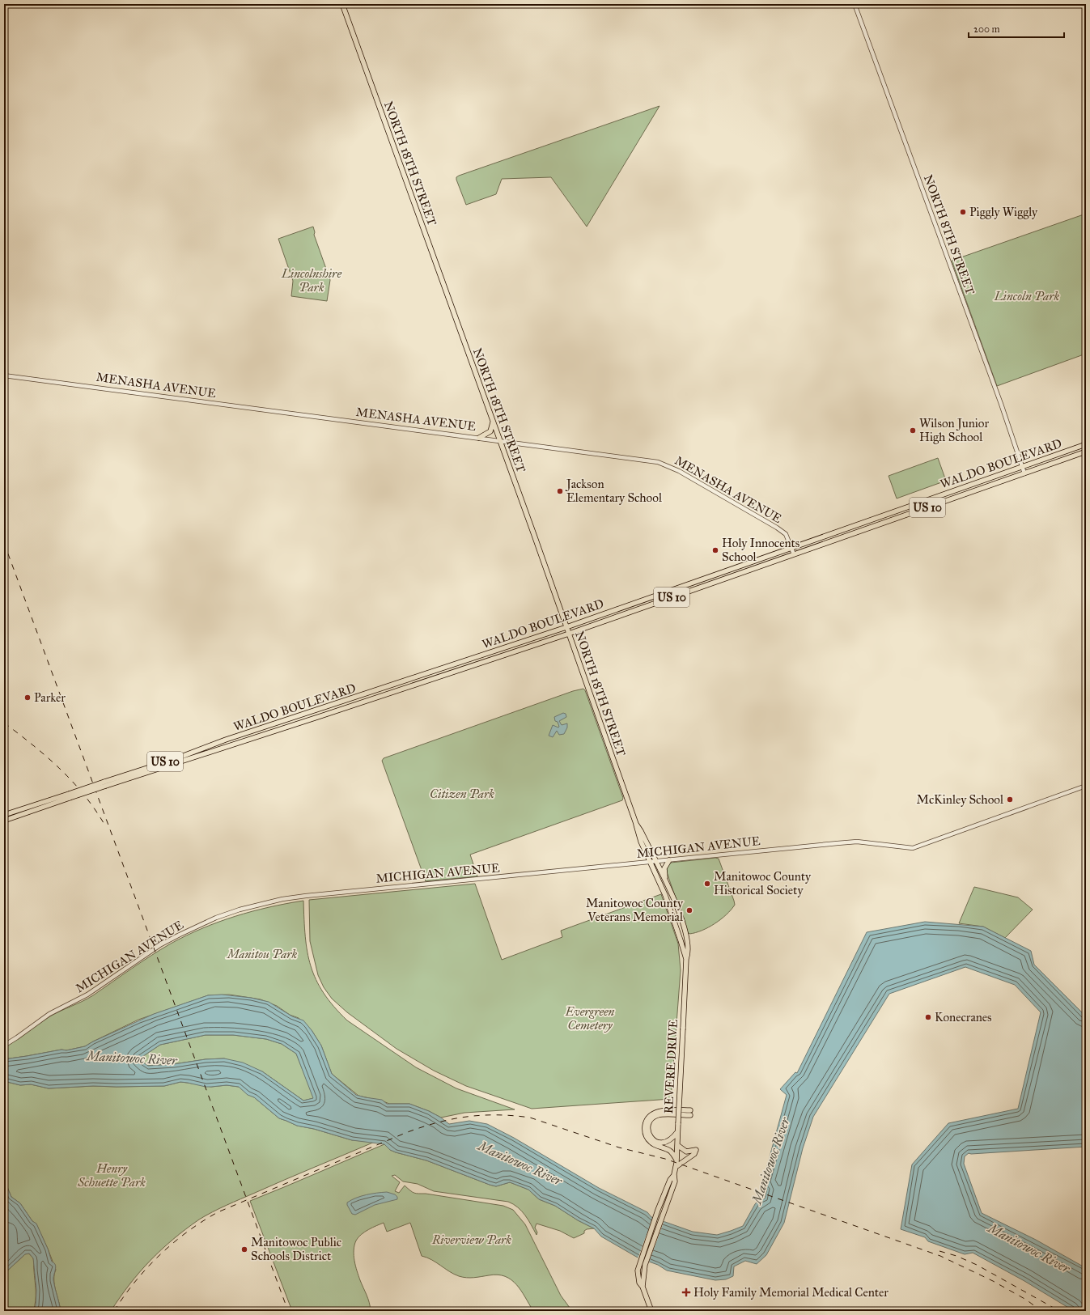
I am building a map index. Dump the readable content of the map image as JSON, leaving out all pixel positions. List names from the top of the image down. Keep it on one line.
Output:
{"streets":{"main road":["NORTH 18TH STREET","WALDO BOULEVARD","US 10","REVERE DRIVE"],"street":["NORTH 8TH STREET","MENASHA AVENUE","MICHIGAN AVENUE"]},"crossings":[["NORTH 18TH STREET","MENASHA AVENUE"],["NORTH 18TH STREET","WALDO BOULEVARD"],["NORTH 18TH STREET","MICHIGAN AVENUE"],["NORTH 18TH STREET","REVERE DRIVE"],["NORTH 8TH STREET","WALDO BOULEVARD"],["MENASHA AVENUE","WALDO BOULEVARD"]],"water":["Manitowoc River"],"parks":["Lincolnshire Park","Lincoln Park","Citizen Park","Manitou Park","Evergreen Cemetery","Henry Schuette Park","Riverview Park"],"places":{"other":["Piggly Wiggly","Wilson Junior High School","Jackson Elementary School","Holy Innocents School","Parker","McKinley School","Manitowoc County Historical Society","Manitowoc County Veterans Memorial","Konecranes","Manitowoc Public Schools District"],"health":["Holy Family Memorial Medical Center"]},"scale_bar":"200 m"}
